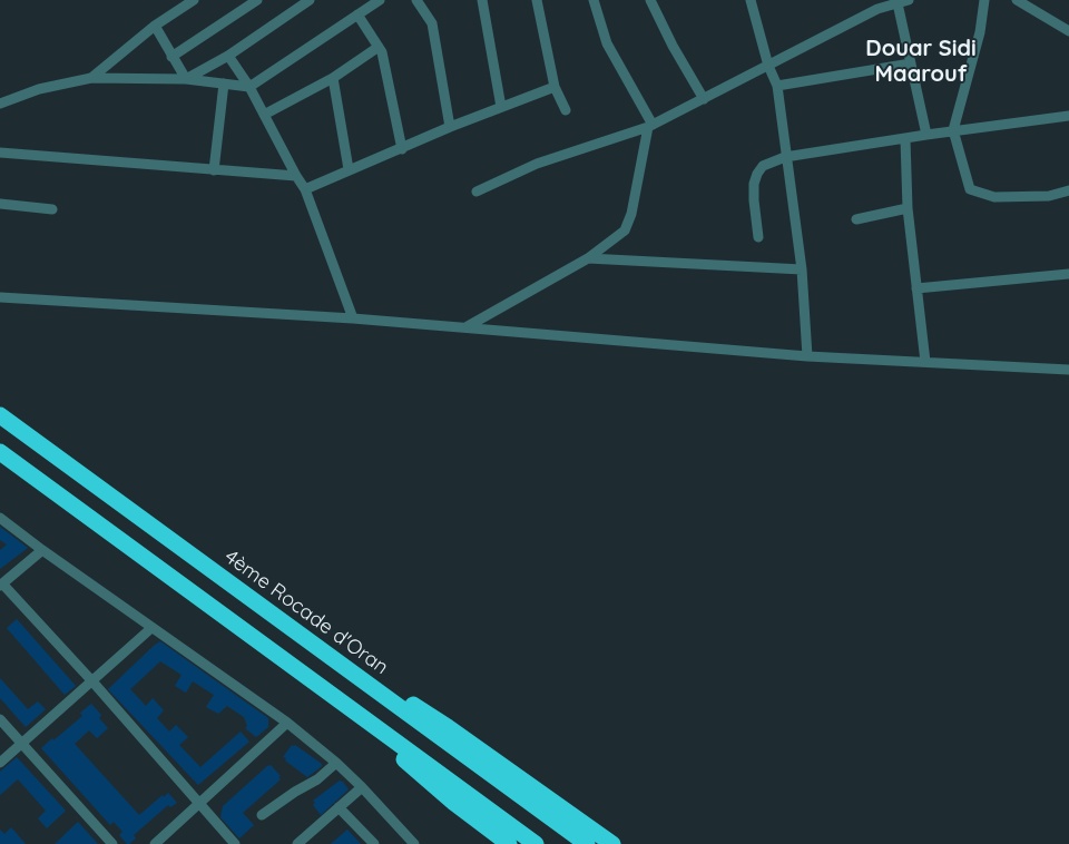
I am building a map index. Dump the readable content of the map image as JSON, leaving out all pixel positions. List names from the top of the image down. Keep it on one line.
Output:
{"streets":{"highway":["4ème Rocade d'Oran"]},"districts":["Douar Sidi Maarouf"]}
